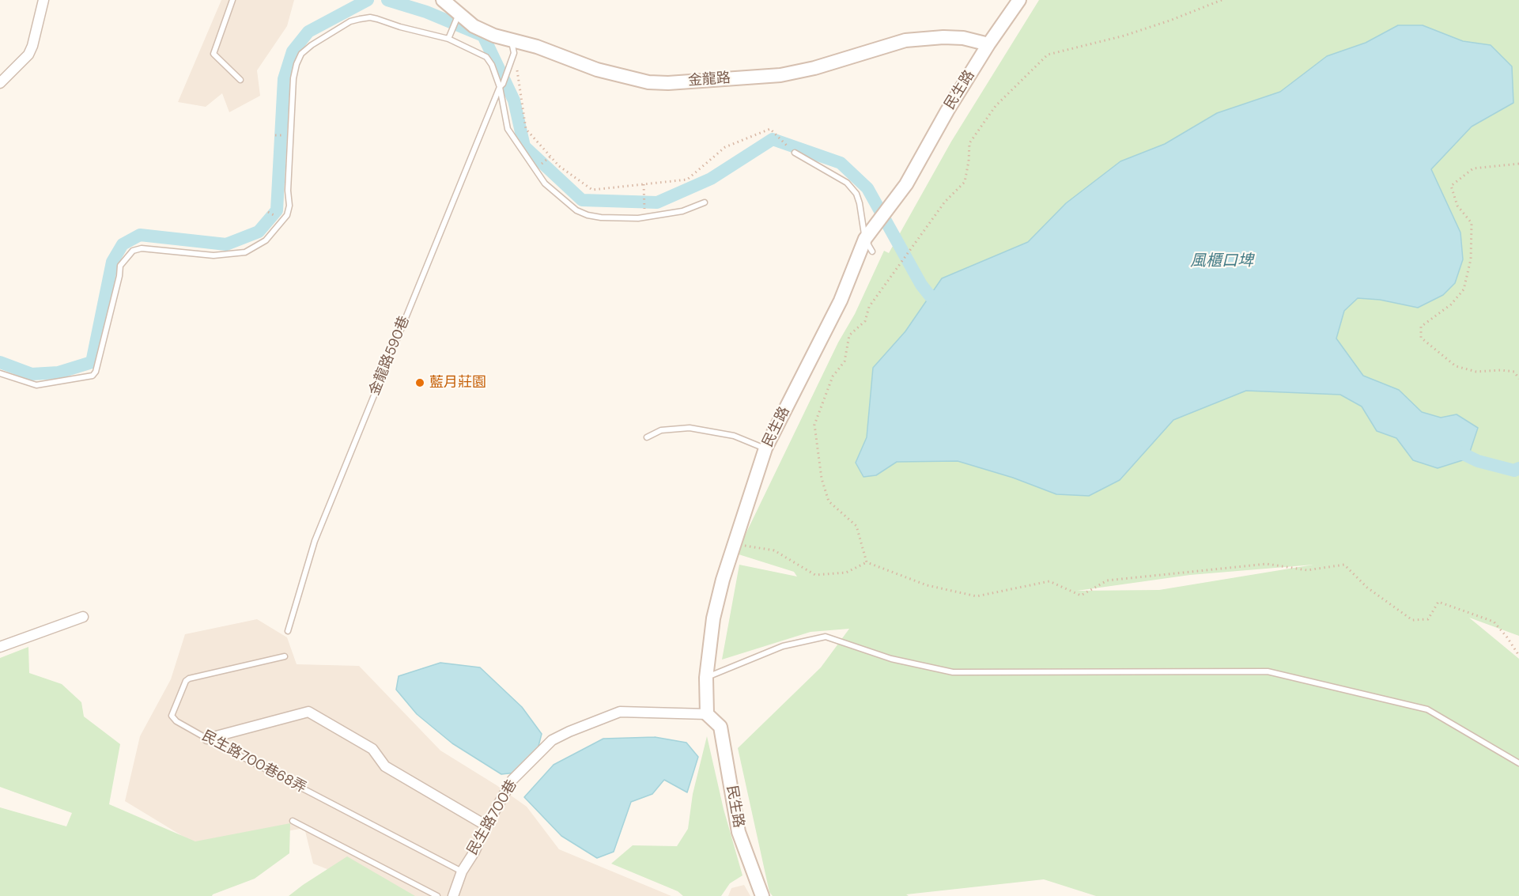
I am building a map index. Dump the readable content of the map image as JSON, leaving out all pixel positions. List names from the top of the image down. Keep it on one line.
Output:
{"streets":{"street":["金龍路","民生路","民生路700巷"],"lane":["金龍路590巷","民生路700巷68弄"]},"crossings":[["金龍路","民生路"],["金龍路","金龍路590巷"],["民生路","民生路700巷"],["民生路700巷68弄","民生路700巷"]],"water":["風櫃口埤"],"places":["藍月莊園"]}
